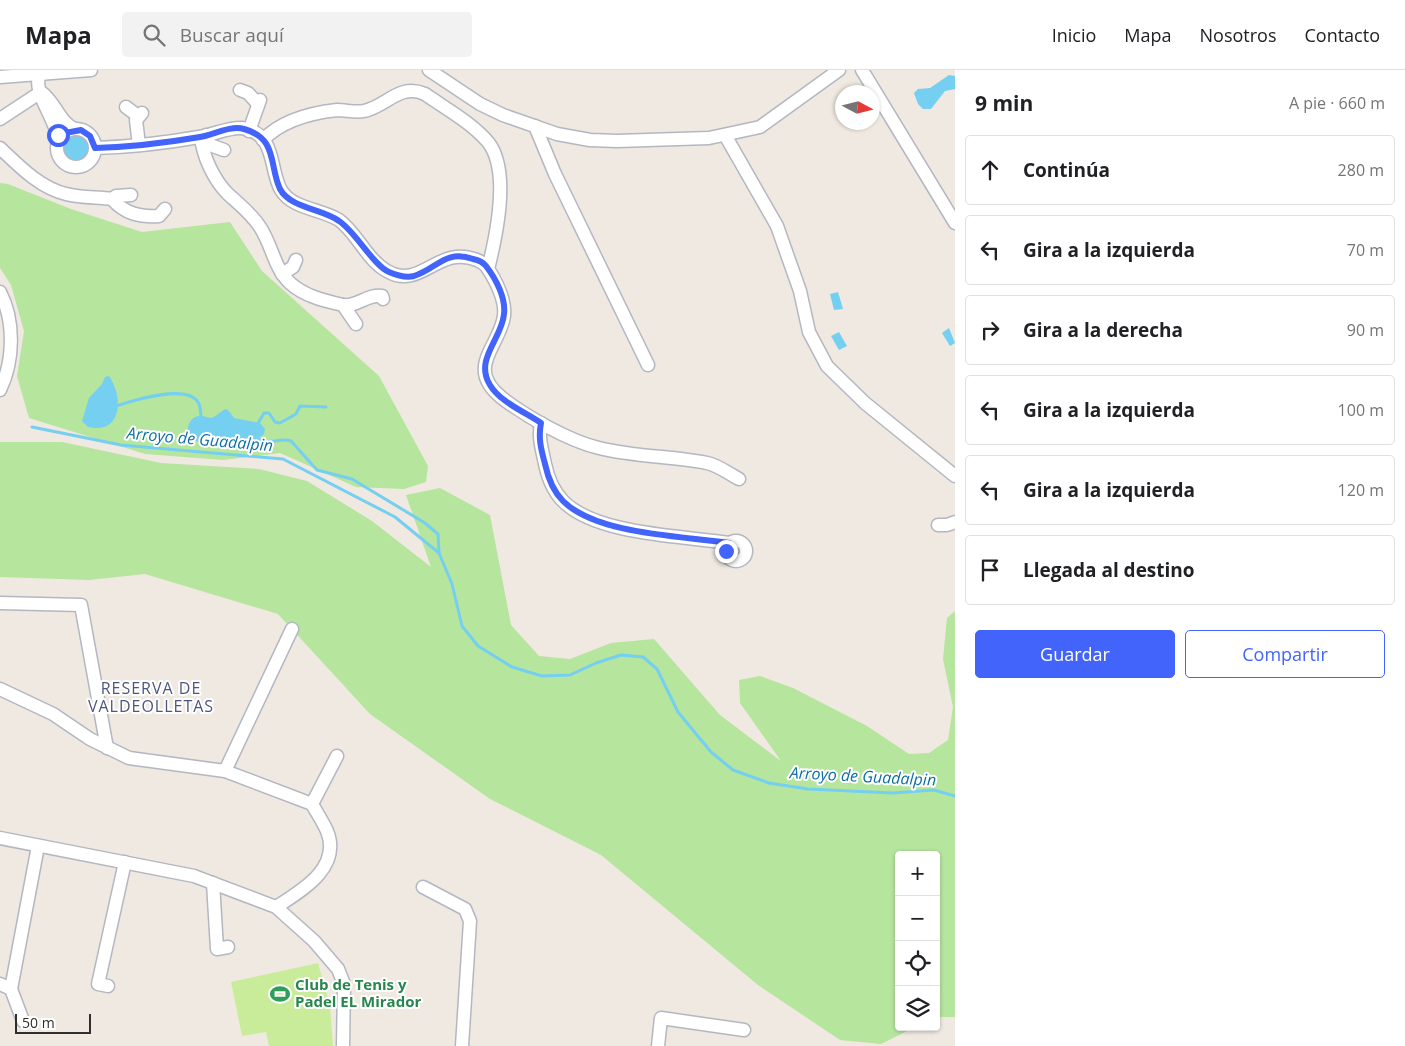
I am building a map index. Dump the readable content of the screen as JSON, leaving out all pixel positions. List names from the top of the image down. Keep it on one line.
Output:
{"districts":["RESERVA DE VALDEOLLETAS"],"water":["Arroyo de Guadalpin"],"places":{"sports":["Club de Tenis y Padel EL Mirador"]},"scale_bar":"50 m","north":"right","page":{"header":"Mapa","search":"Buscar aquí","nav":["Inicio","Mapa","Nosotros","Contacto"],"heading":["9 min","A pie · 660 m"],"list":[["Continúa","280 m"],["Gira a la izquierda","70 m"],["Gira a la derecha","90 m"],["Gira a la izquierda","100 m"],["Gira a la izquierda","120 m"],"Llegada al destino"],"buttons":["Guardar","Compartir"],"map_buttons":["+","−"],"scale":"50 m"}}
